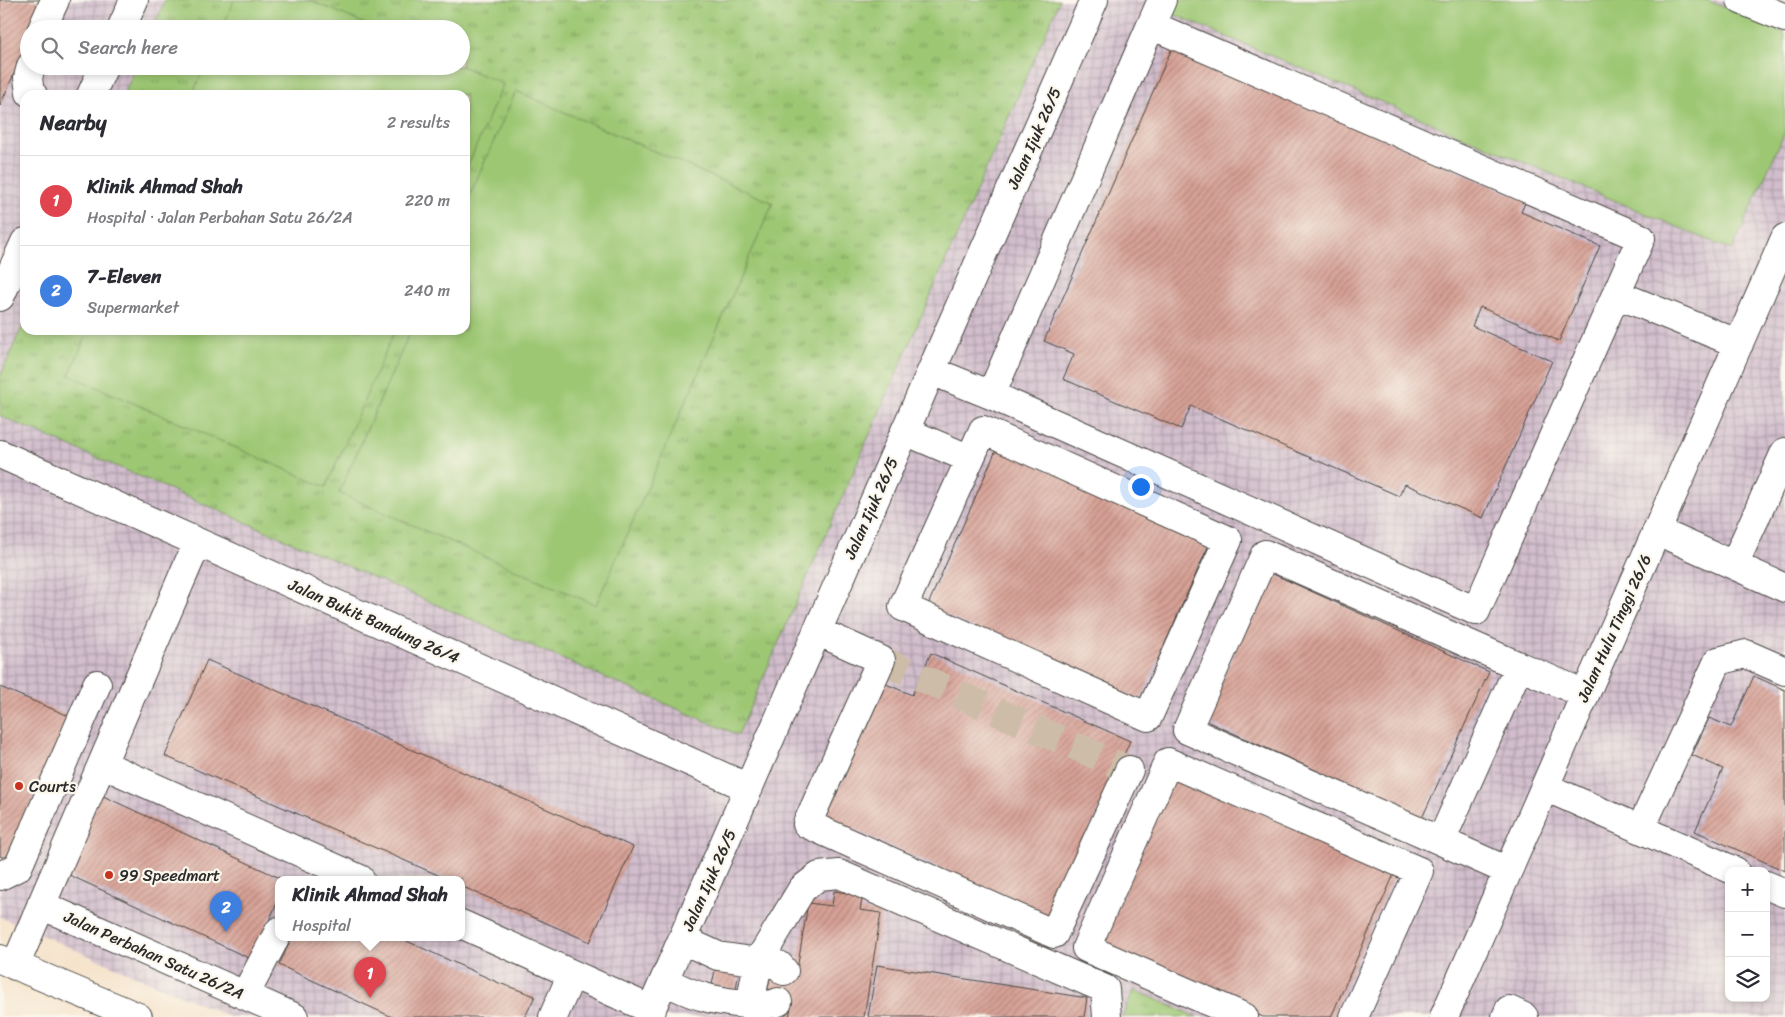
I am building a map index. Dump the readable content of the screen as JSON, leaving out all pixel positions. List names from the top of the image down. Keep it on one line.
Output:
{"streets":{"street":["Jalan Ijuk 26/5","Jalan Bukit Bandung 26/4","Jalan Hulu Tinggi 26/6","Jalan Perbahan Satu 26/2A"]},"crossings":[["Jalan Ijuk 26/5","Jalan Bukit Bandung 26/4"]],"places":["Courts","99 Speedmart"],"page":{"search":"Search here","heading":["Nearby","2 results"],"list":[{"mark":"1","name":"Klinik Ahmad Shah","note":"Hospital · Jalan Perbahan Satu 26/2A","value":"220 m"},{"mark":"2","name":"7-Eleven","note":"Supermarket","value":"240 m"}],"map_buttons":["+","−"],"popup":["Klinik Ahmad Shah","Hospital"],"pins":["2","1"]}}
